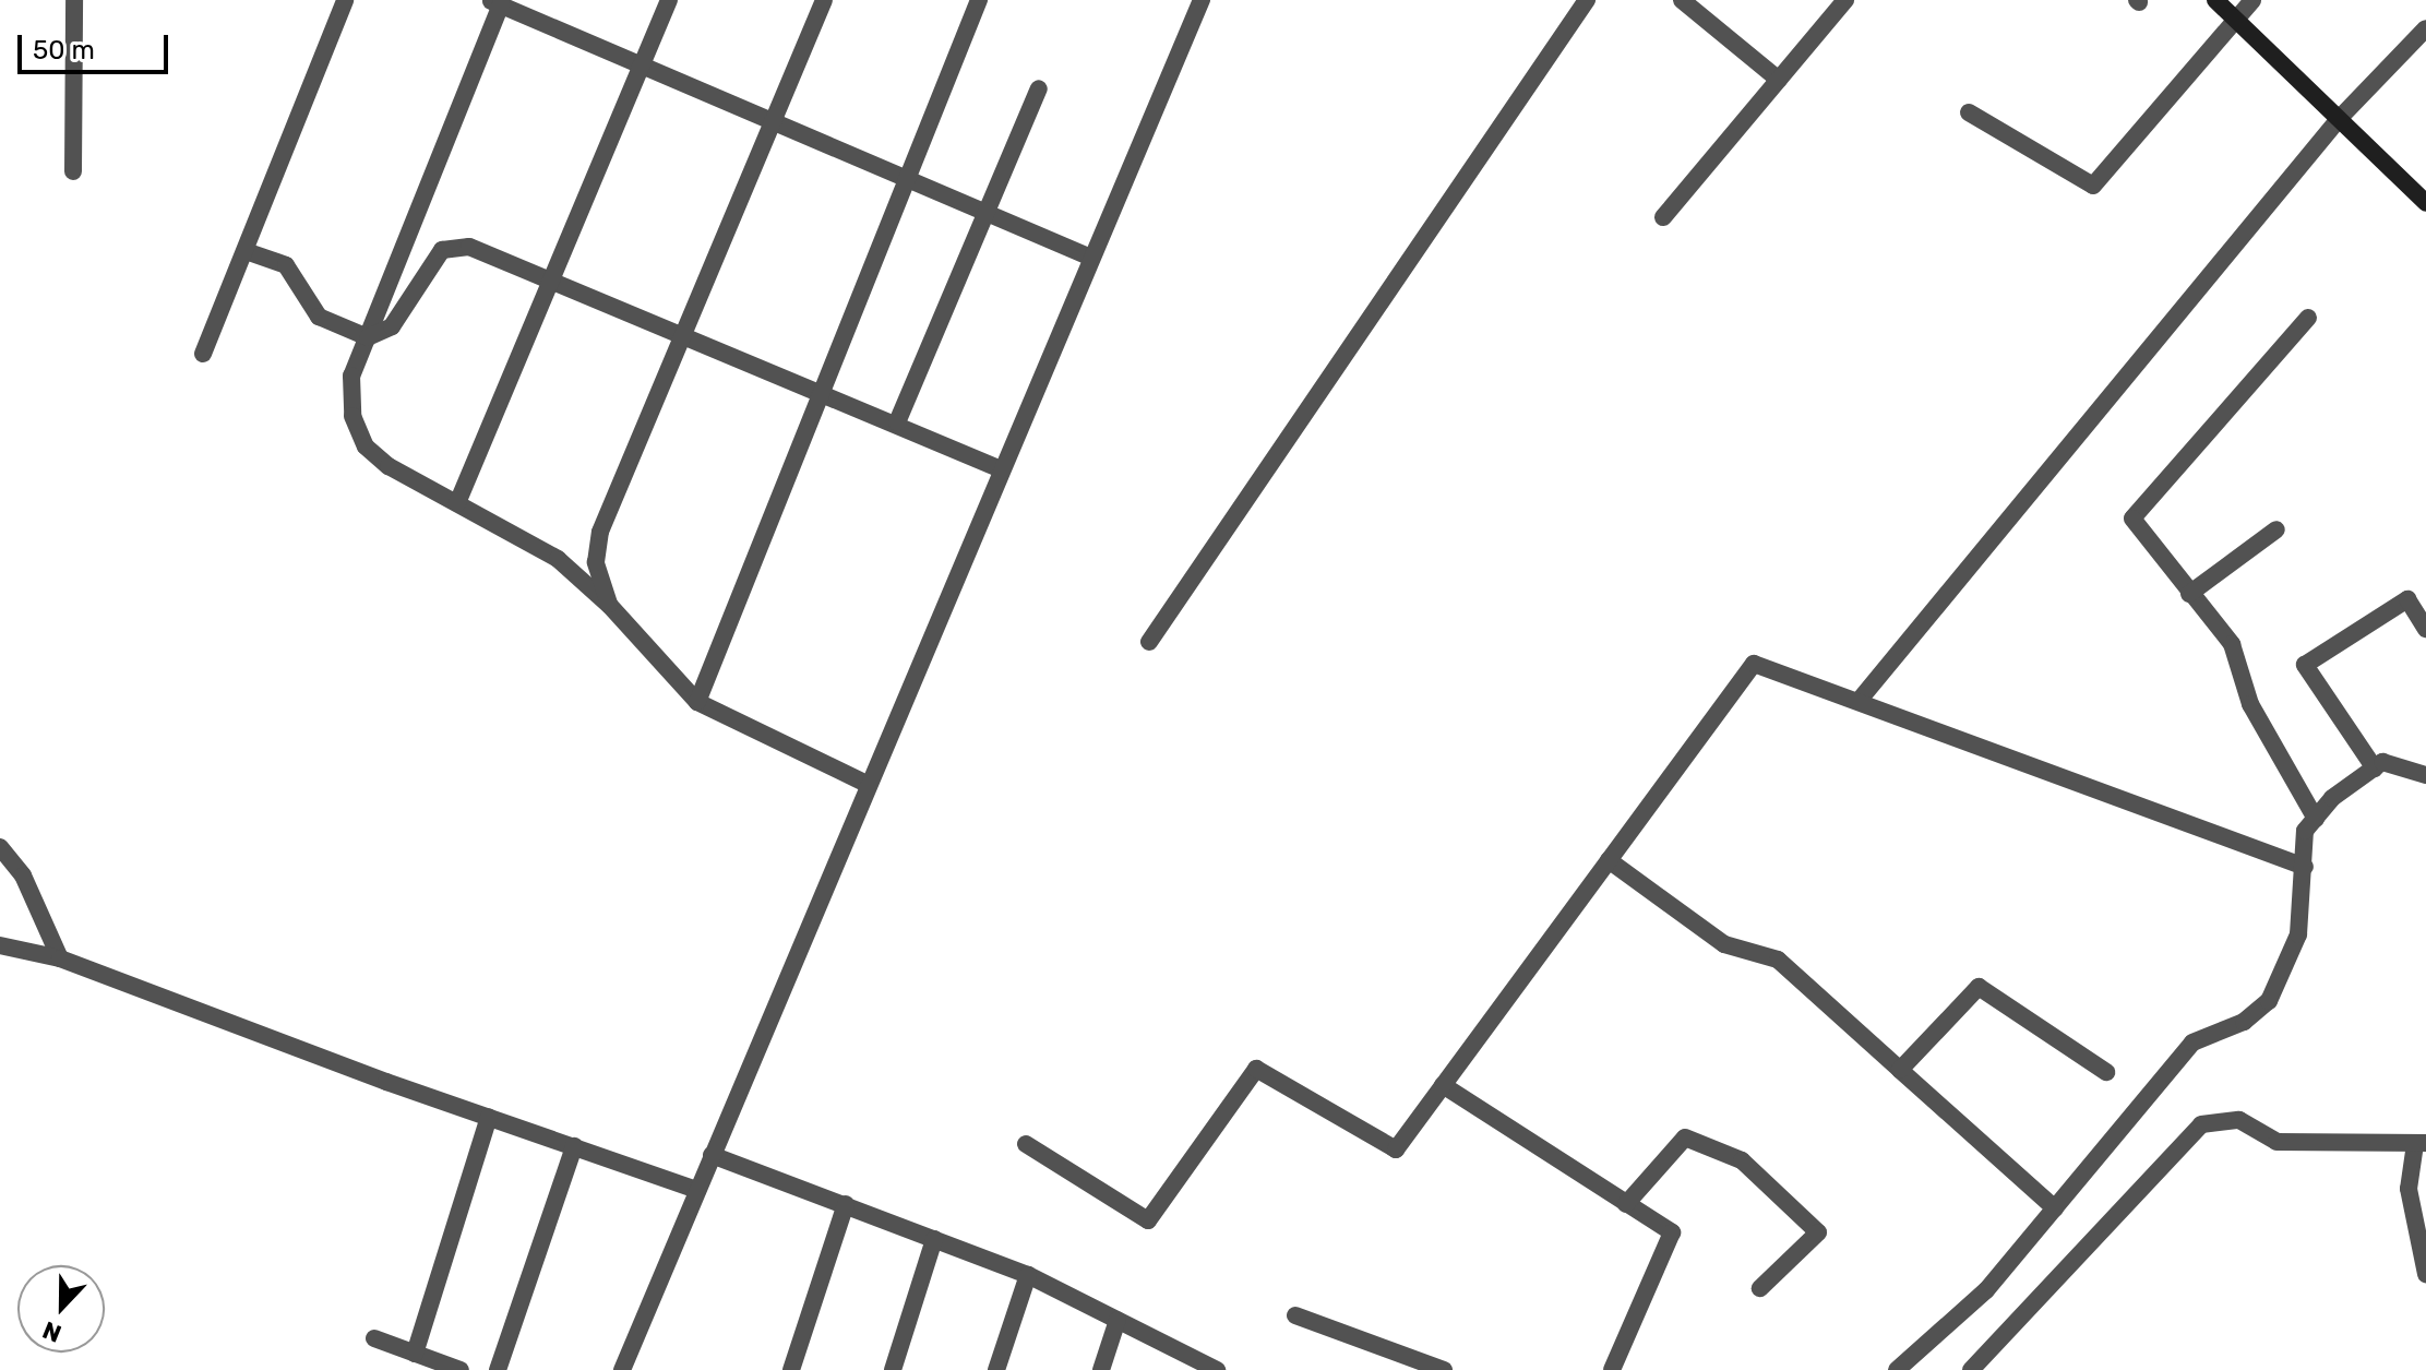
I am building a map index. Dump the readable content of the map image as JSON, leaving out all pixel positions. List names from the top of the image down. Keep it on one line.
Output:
{"scale_bar":"50 m","north":"bottom"}
